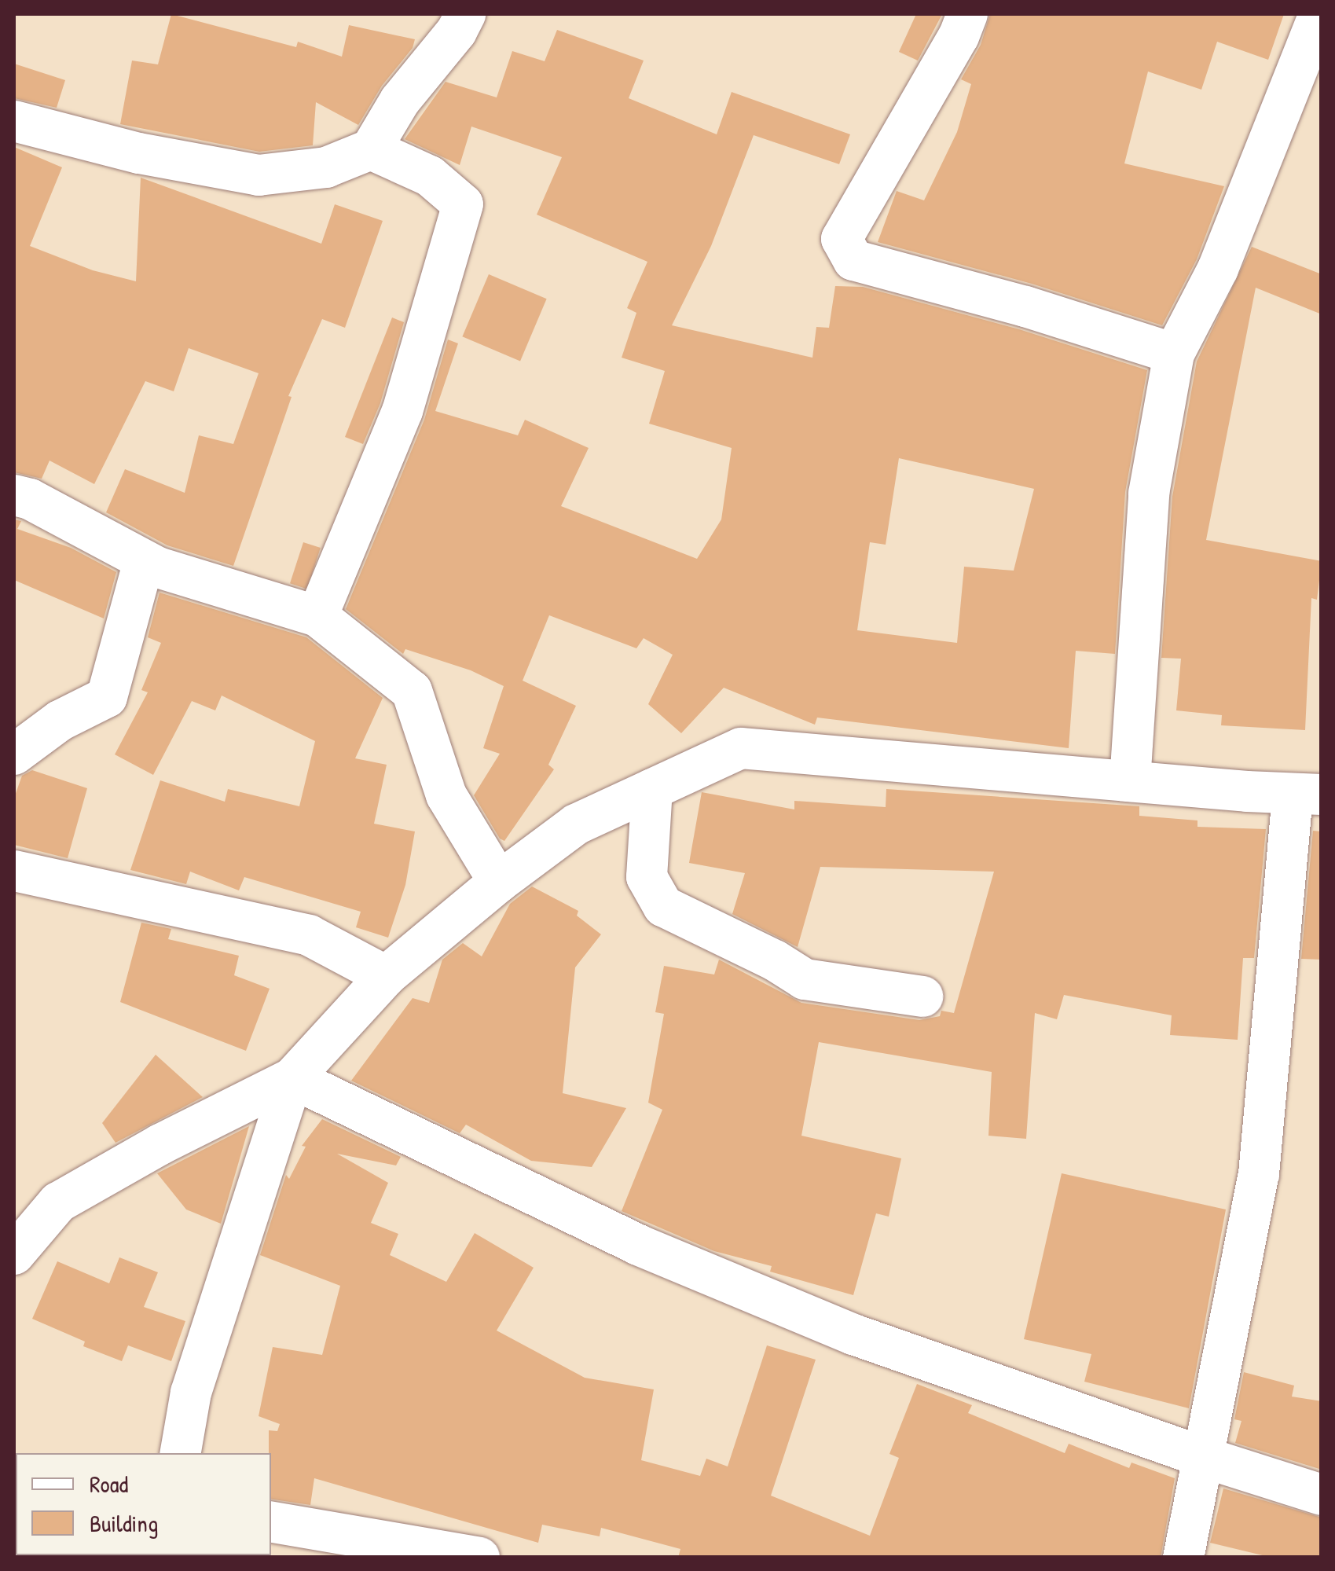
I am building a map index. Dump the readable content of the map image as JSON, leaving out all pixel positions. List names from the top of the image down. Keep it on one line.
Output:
{"legend":["Road","Building"]}
